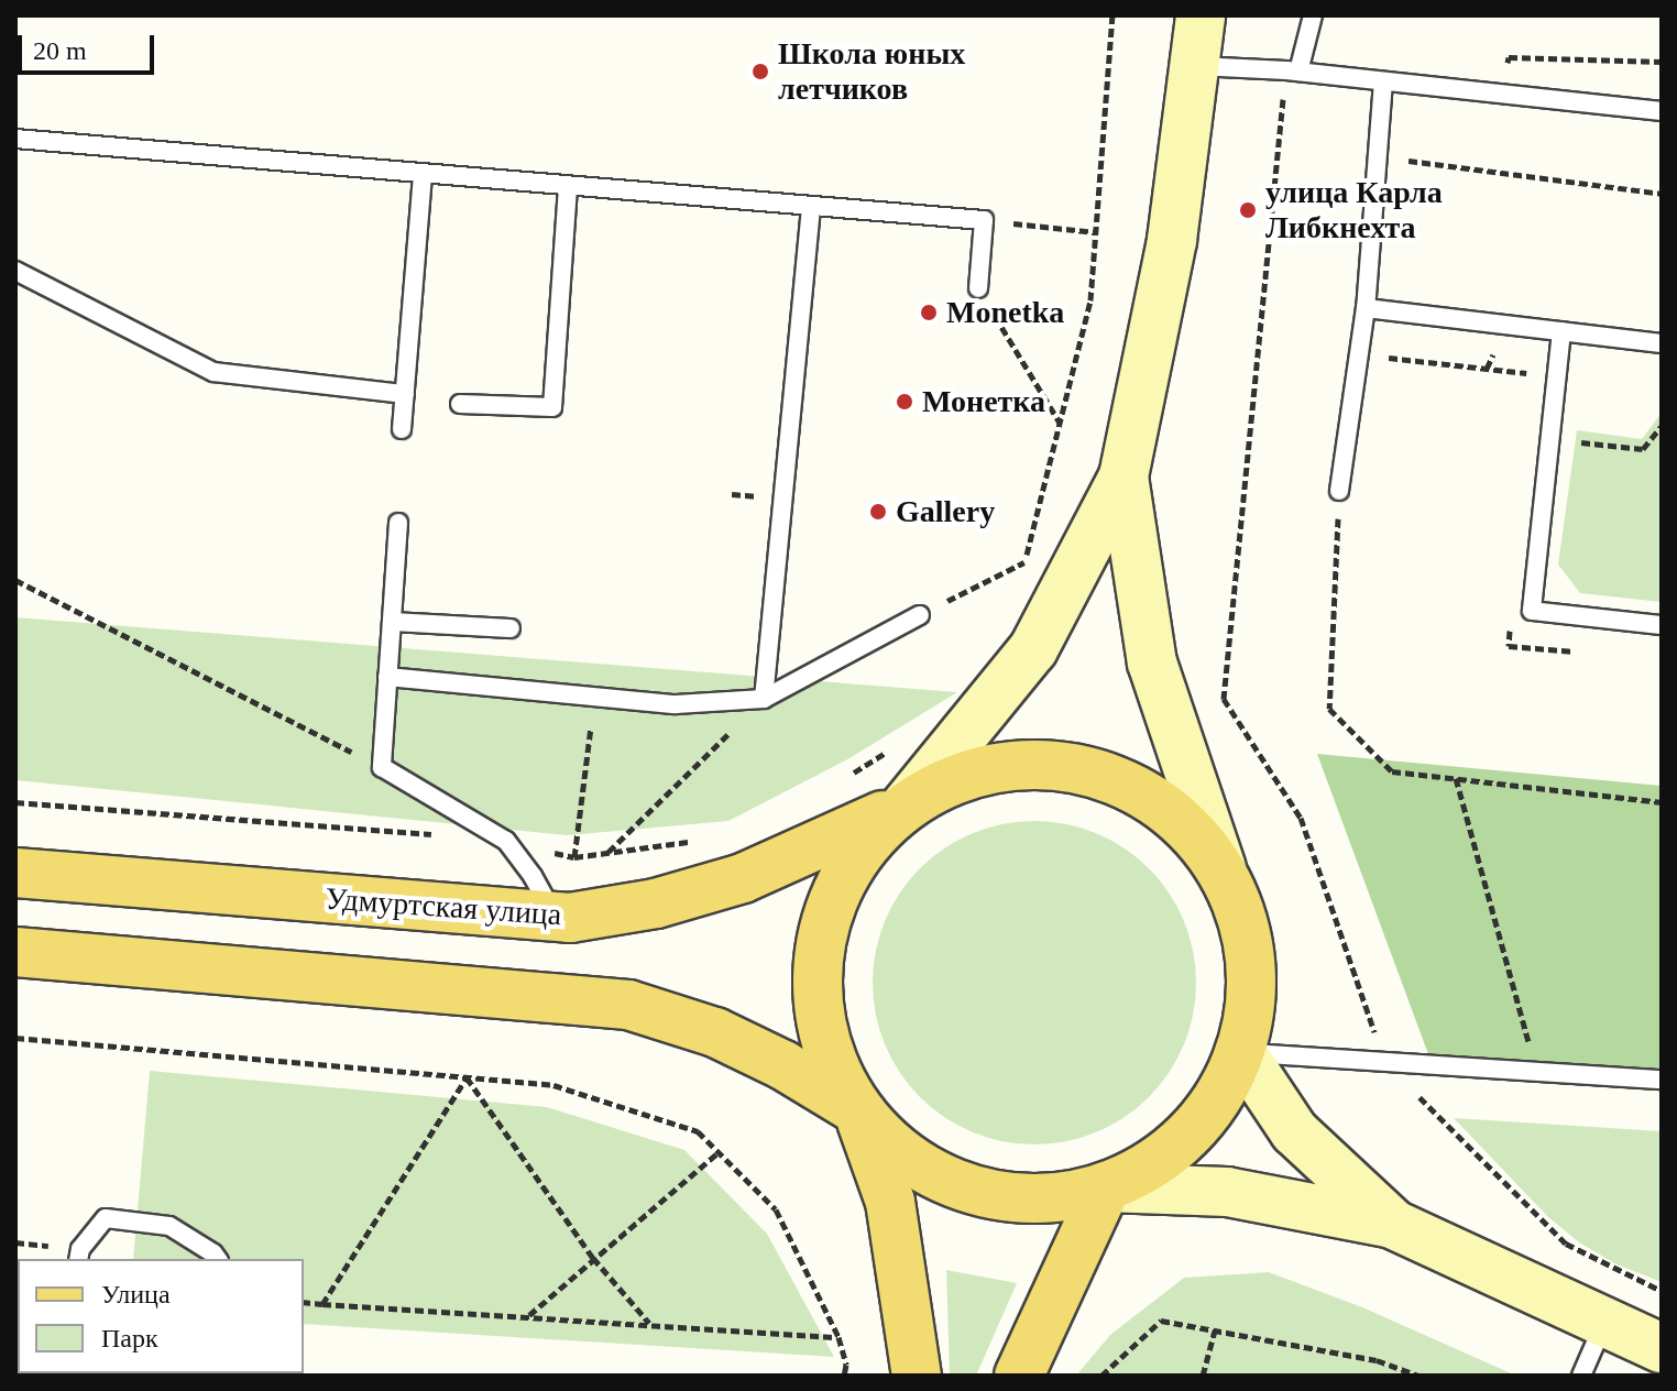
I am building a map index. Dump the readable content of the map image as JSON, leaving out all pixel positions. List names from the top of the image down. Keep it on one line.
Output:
{"streets":{"main road":["Удмуртская улица"]},"places":["Школа юных летчиков","улица Карла Либкнехта","Monetka","Монетка","Gallery"],"legend":["Улица","Парк"],"scale_bar":"20 m"}
